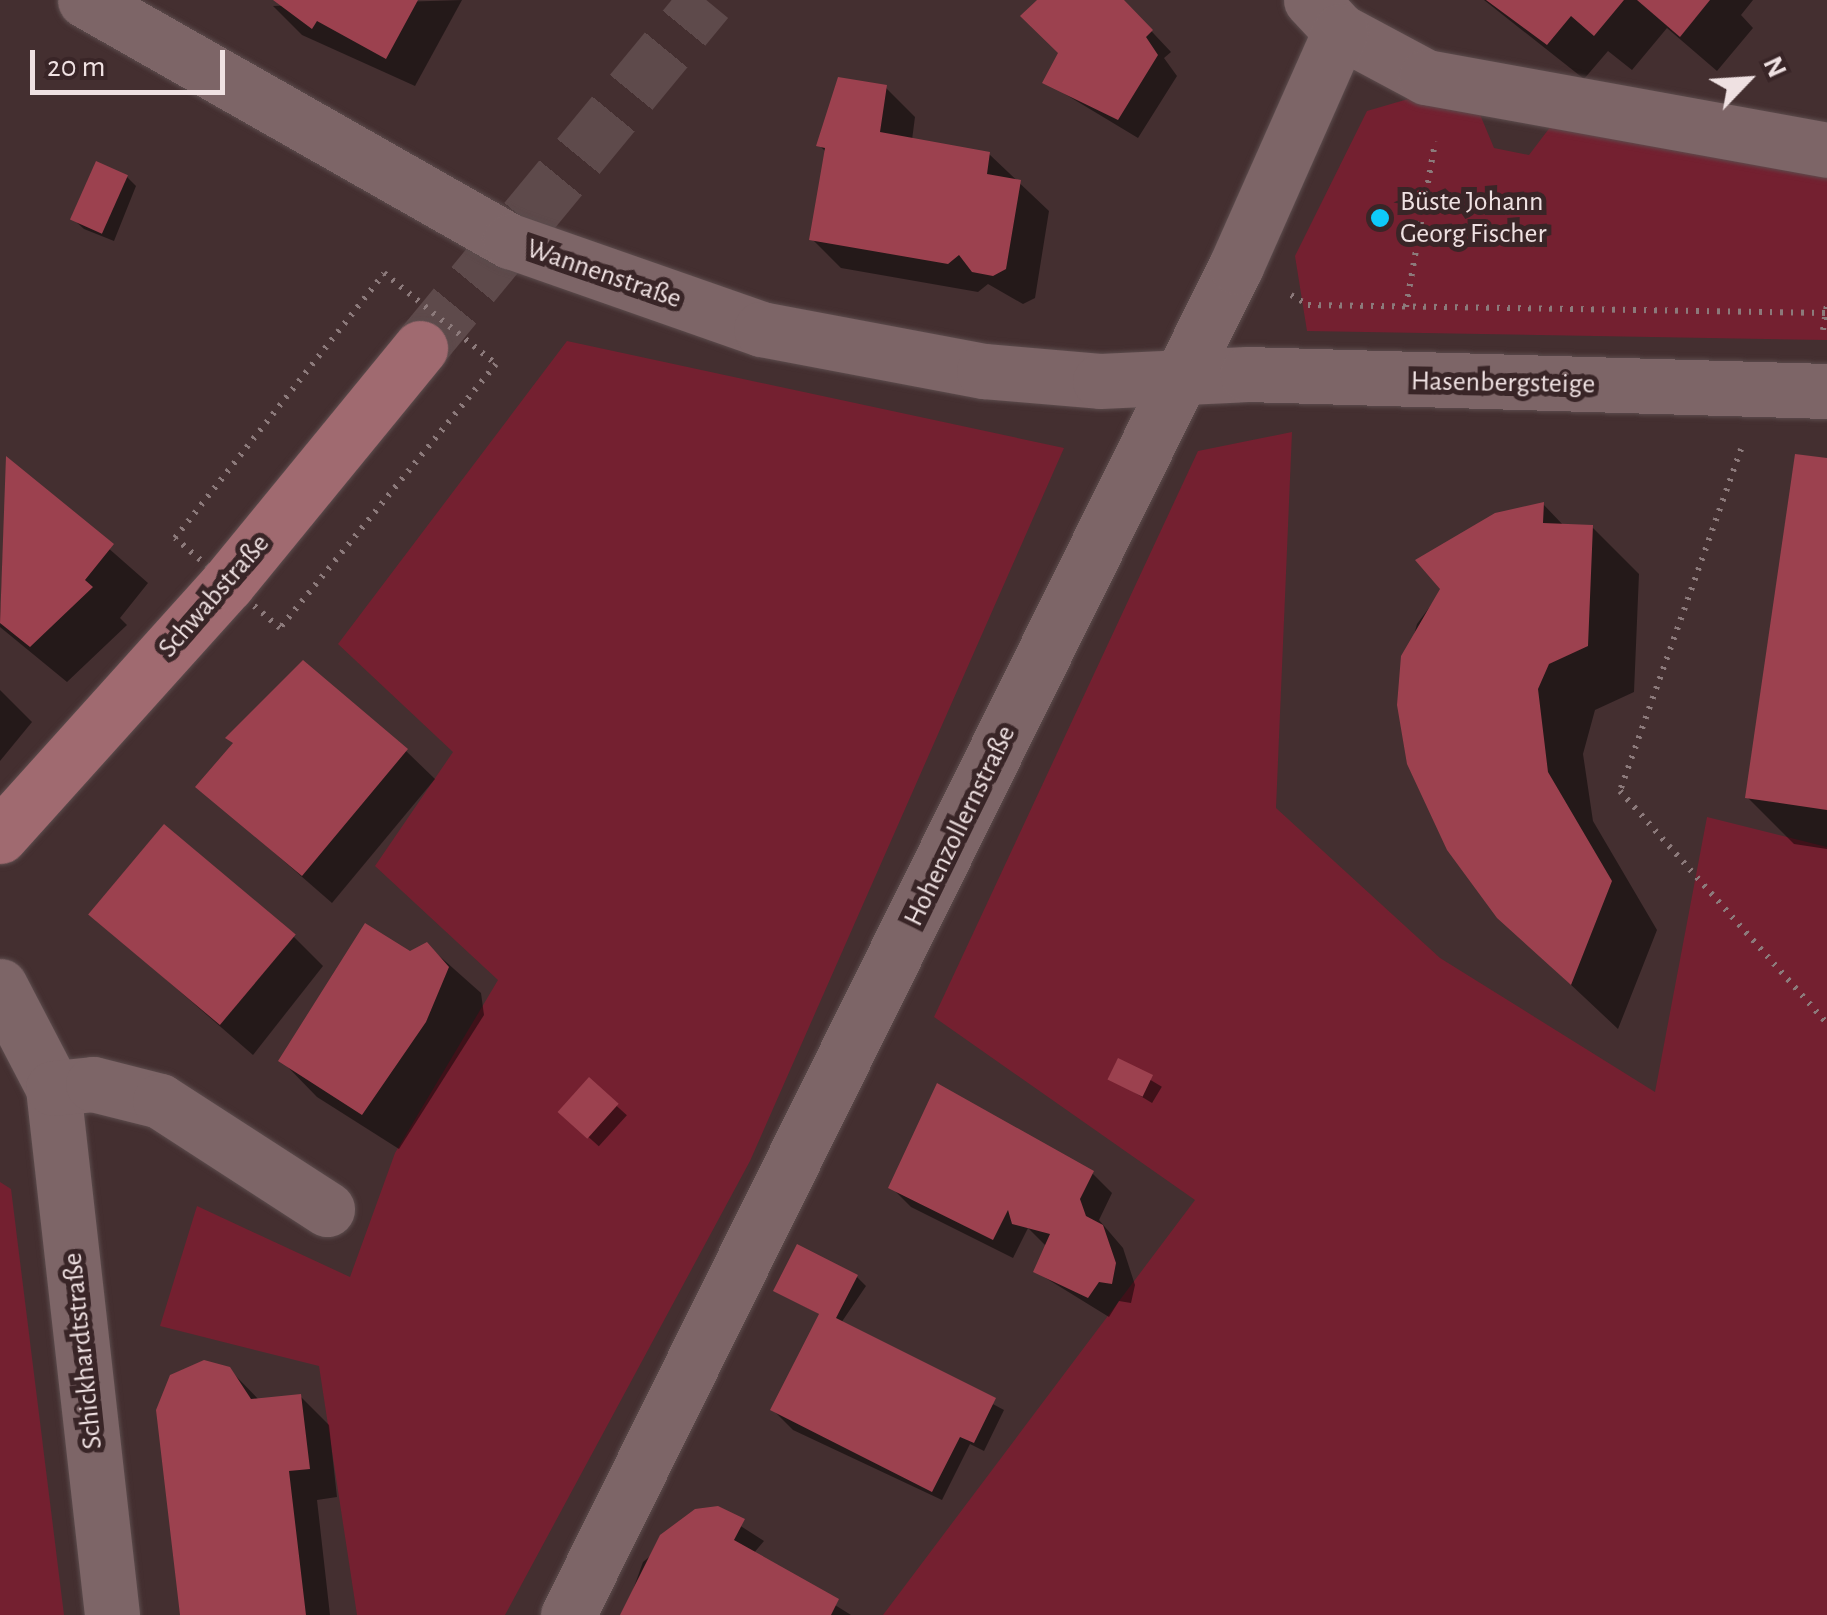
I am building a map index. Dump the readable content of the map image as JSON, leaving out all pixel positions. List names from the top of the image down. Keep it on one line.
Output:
{"streets":{"main road":["Schwabstraße"],"street":["Wannenstraße","Hasenbergsteige","Hohenzollernstraße","Schickhardtstraße"]},"crossings":[["Wannenstraße","Hasenbergsteige"],["Wannenstraße","Hohenzollernstraße"],["Hasenbergsteige","Hohenzollernstraße"]],"places":["Büste Johann Georg Fischer"],"scale_bar":"20 m","north":"top right"}
